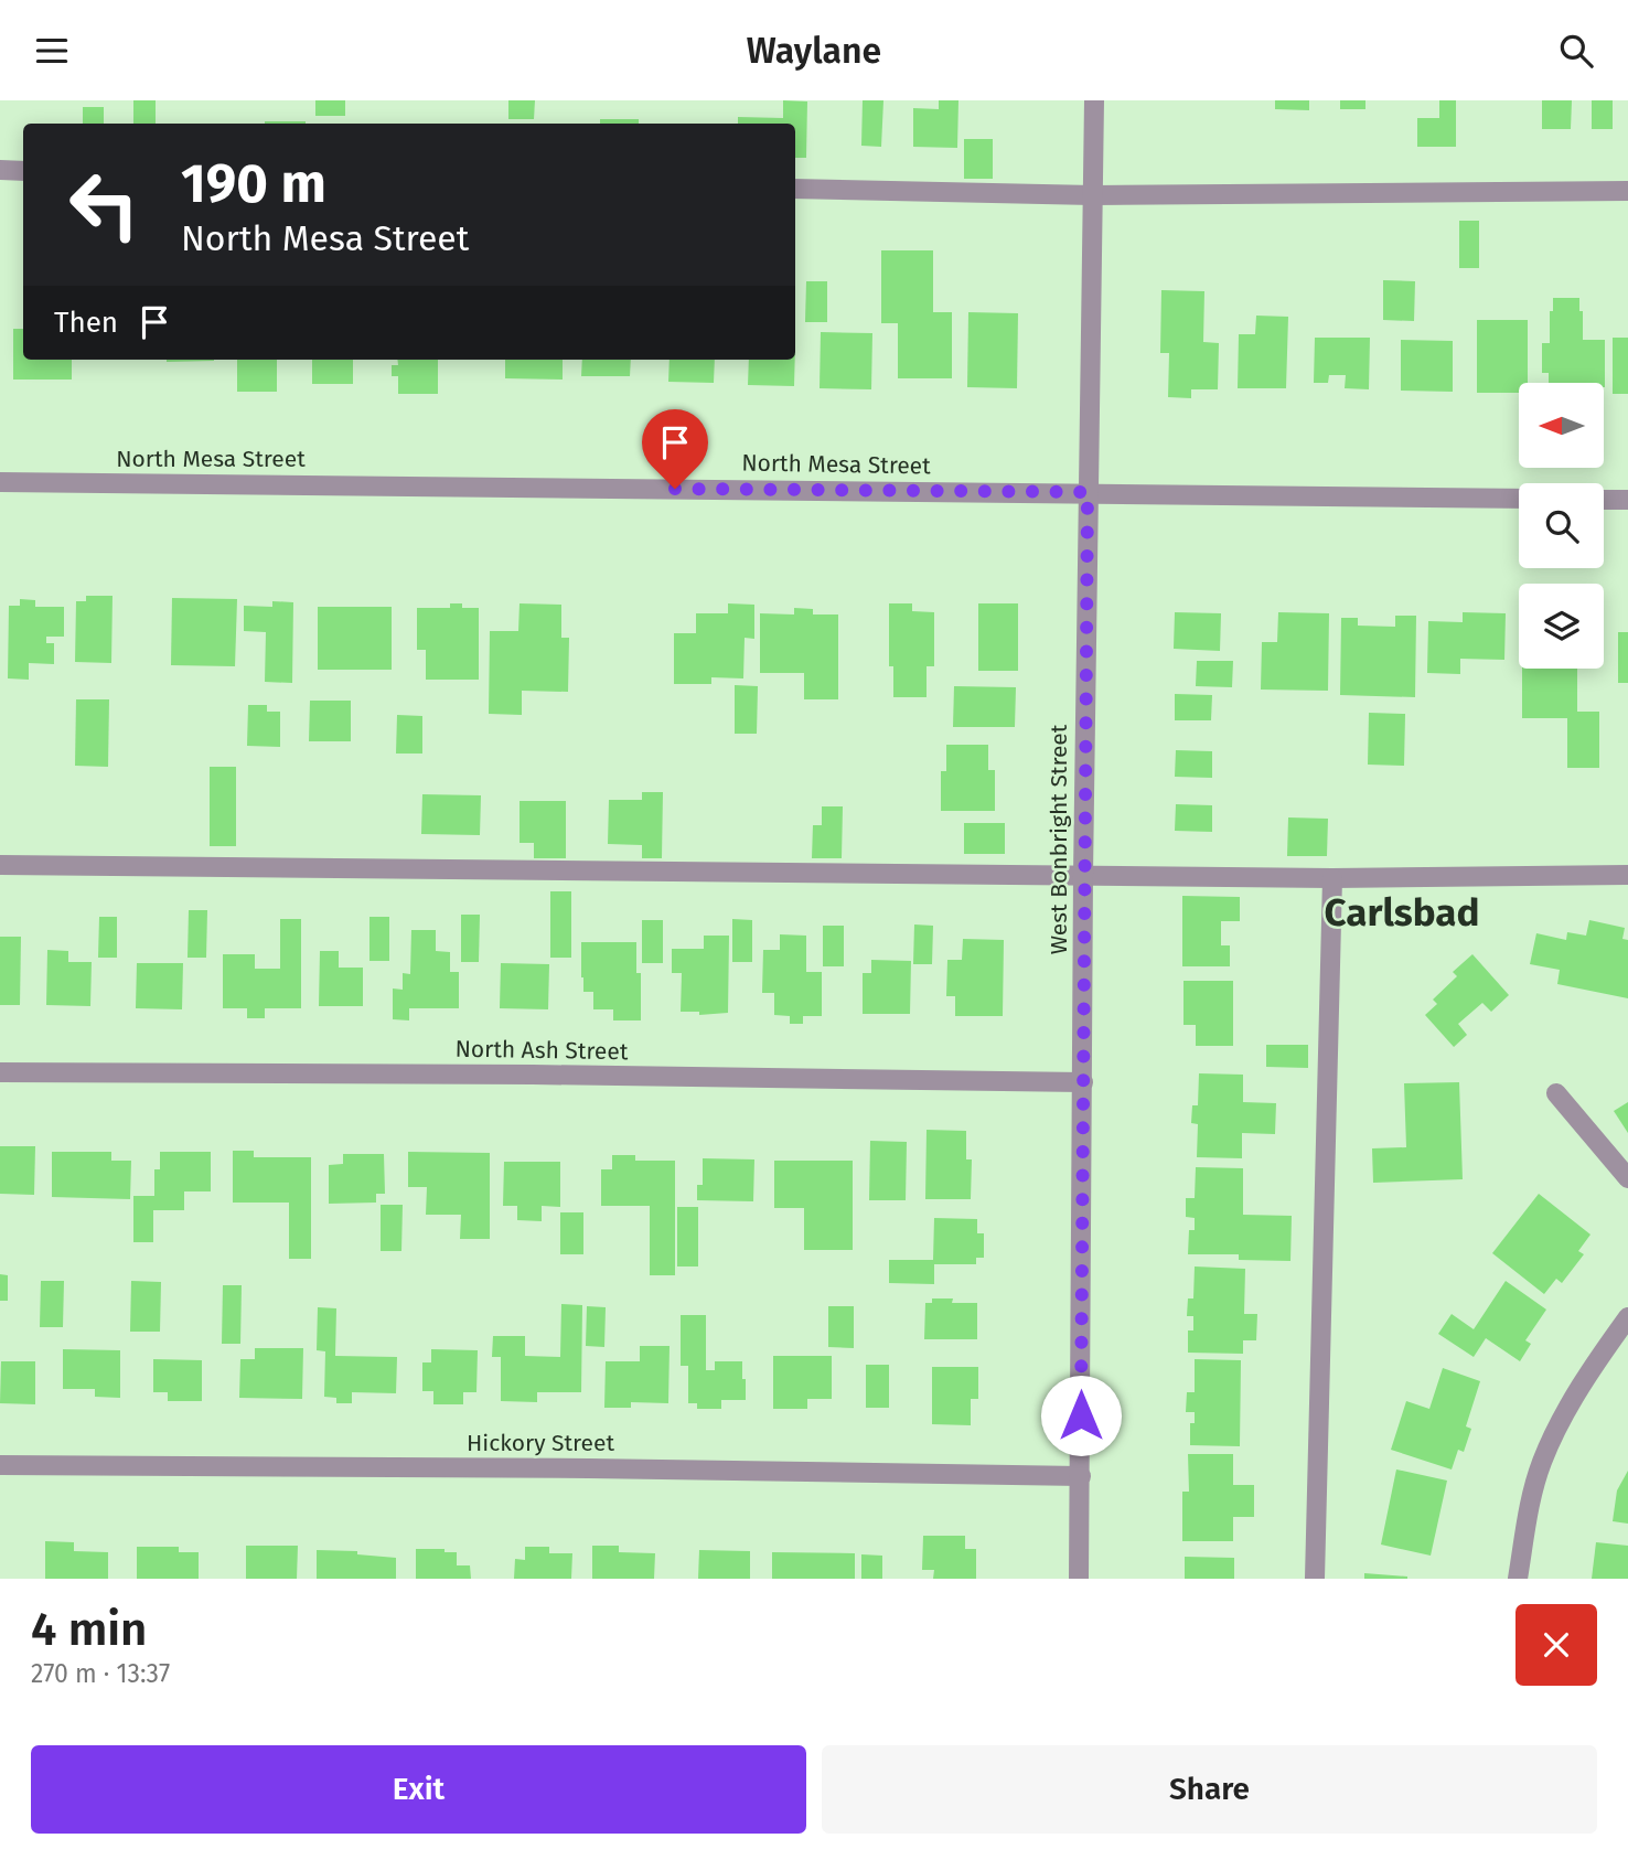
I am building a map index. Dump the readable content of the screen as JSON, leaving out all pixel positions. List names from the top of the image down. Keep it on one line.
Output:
{"streets":{"street":["North Mesa Street","West Bonbright Street","North Ash Street","Hickory Street"]},"crossings":[["North Mesa Street","West Bonbright Street"],["West Bonbright Street","North Ash Street"],["West Bonbright Street","Hickory Street"]],"districts":["Carlsbad"],"north":"left","page":{"header":"Waylane","turn":["190 m","North Mesa Street"],"then":"Then","heading":["4 min","270 m · 13:37"],"buttons":["Exit","Share"]}}
